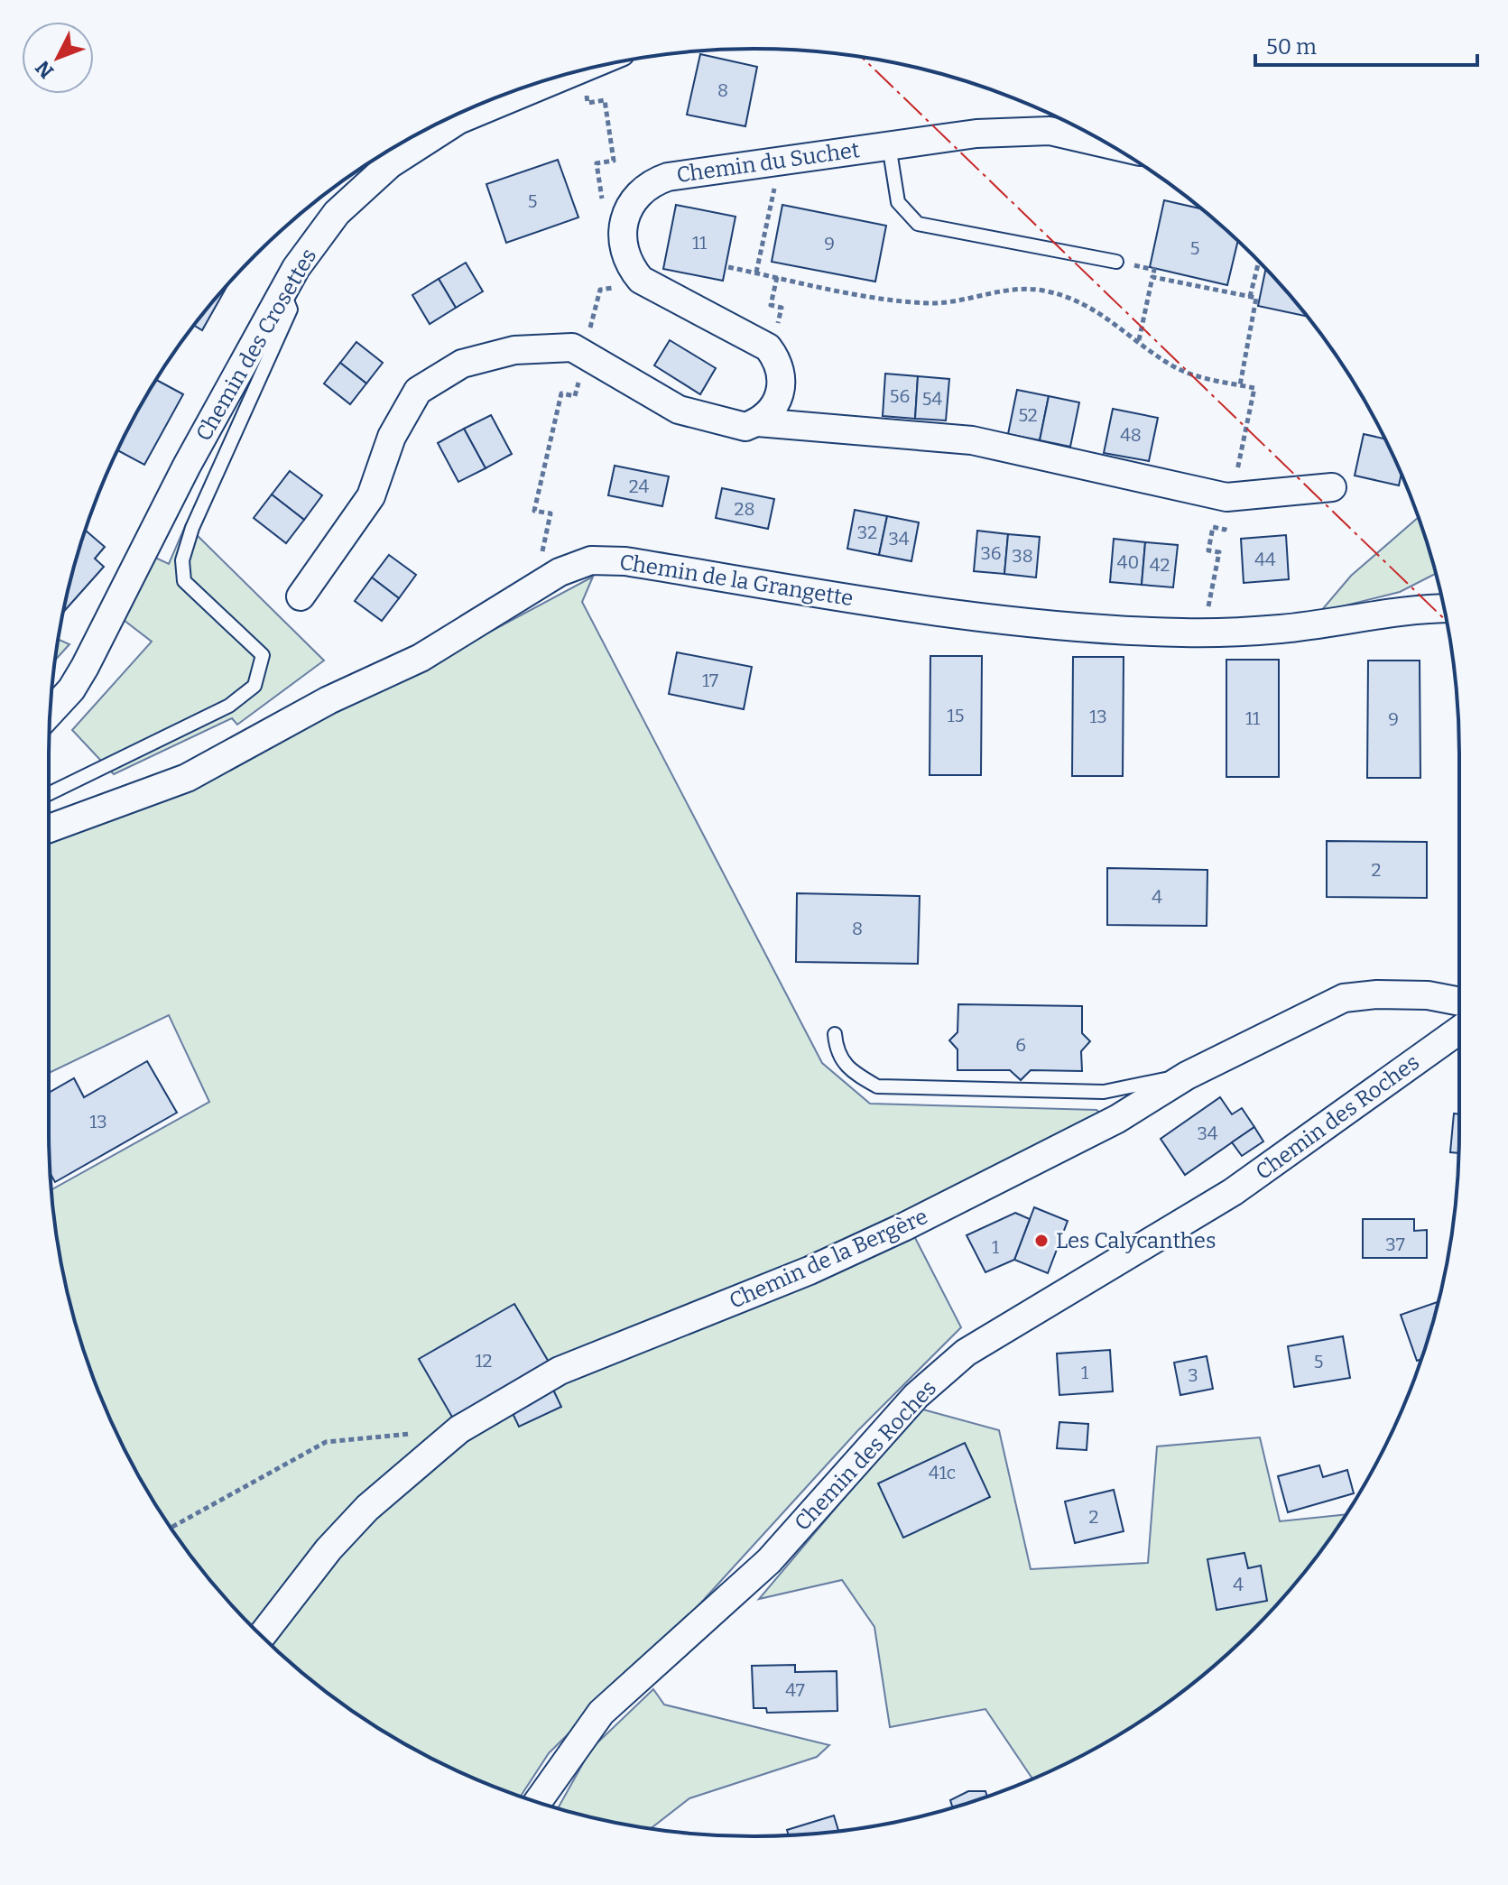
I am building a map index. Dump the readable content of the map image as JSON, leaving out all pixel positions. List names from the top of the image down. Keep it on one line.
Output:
{"streets":{"street":["Chemin du Suchet","Chemin des Crosettes","Chemin de la Grangette","Chemin des Roches","Chemin de la Bergère"]},"places":["Les Calycanthes"],"house_numbers":["8","5","11","9","5","56","54","52","48","24","28","32","34","36","38","44","40","42","17","15","13","11","9","2","4","8","6","13","34","37","1","12","5","1","3","41c","2","4","47"],"scale_bar":"50 m","north":"bottom left"}
